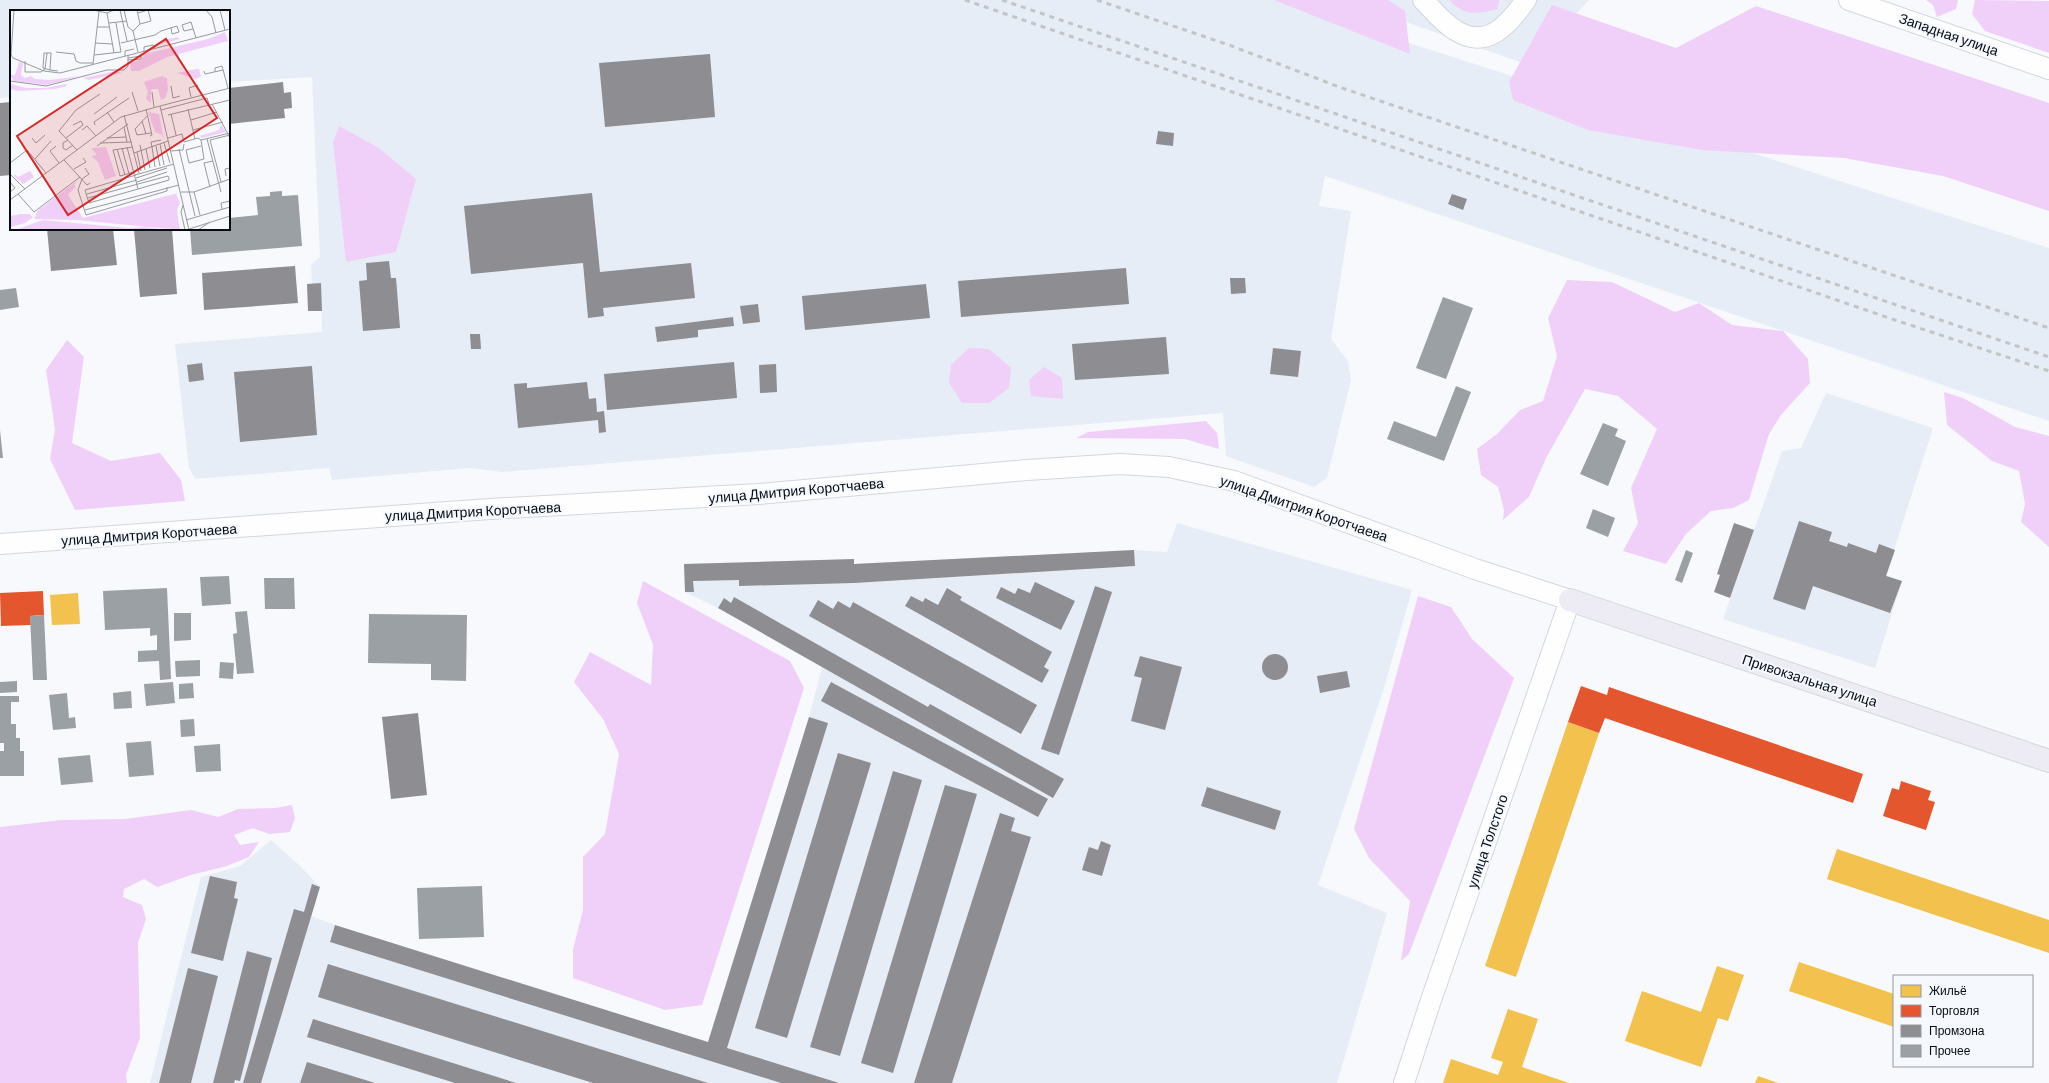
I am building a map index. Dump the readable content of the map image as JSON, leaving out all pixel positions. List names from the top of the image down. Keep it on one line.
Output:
{"streets":{"main road":["Привокзальная улица"],"street":["Западная улица","улица Дмитрия Коротчаева","улица Толстого"]},"crossings":[["улица Дмитрия Коротчаева","Привокзальная улица"],["улица Дмитрия Коротчаева","улица Толстого"],["Привокзальная улица","улица Толстого"]],"legend":["Жильё","Торговля","Промзона","Прочее"]}
